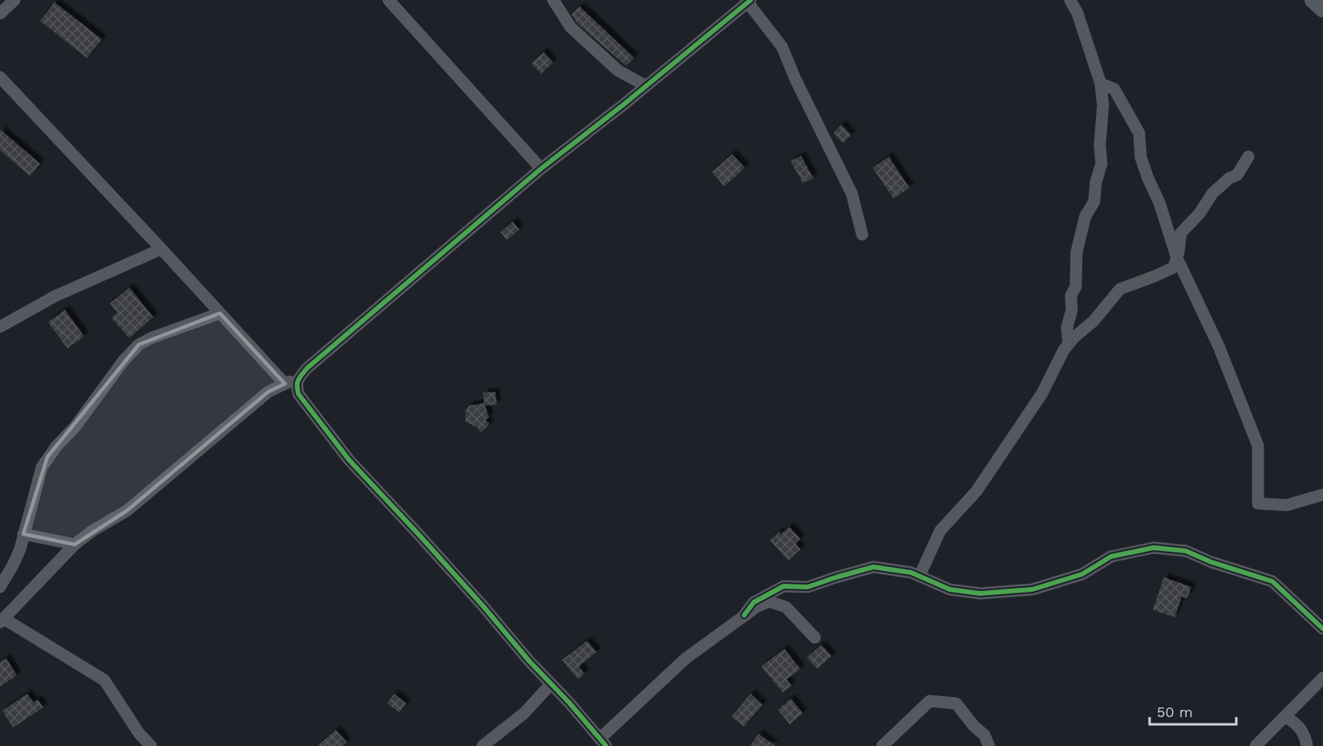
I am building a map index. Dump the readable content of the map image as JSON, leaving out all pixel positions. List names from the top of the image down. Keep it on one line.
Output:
{"scale_bar":"50 m"}
